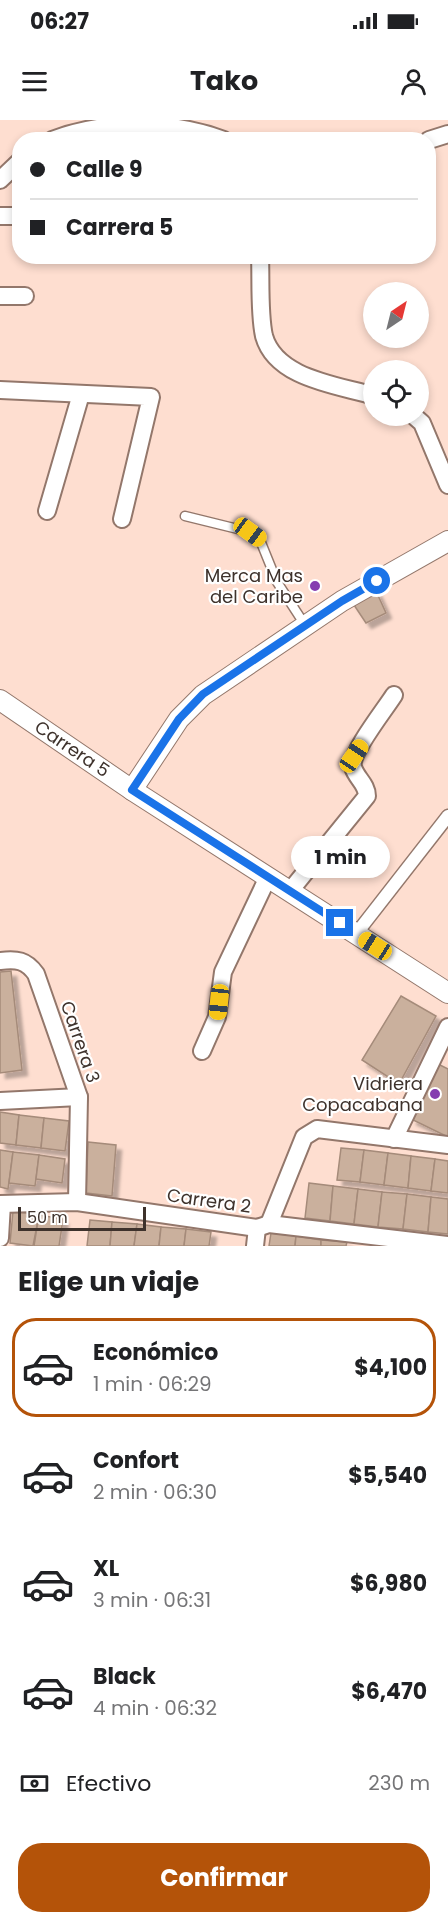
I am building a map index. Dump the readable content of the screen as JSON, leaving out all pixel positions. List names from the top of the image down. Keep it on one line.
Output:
{"streets":{"street":["Carrera 5","Carrera 3","Carrera 2"]},"crossings":[["Carrera 3","Carrera 2"]],"places":["Merca Mas del Caribe","Vidriera Copacabana"],"scale_bar":"50 m","north":"top right","page":{"status":"06:27","header":"Tako","banner":["Calle 9","Carrera 5"],"bubble":"1 min","scale":"50 m","heading":"Elige un viaje","list":[{"name":"Económico","note":"1 min · 06:29","value":"$4,100"},{"name":"Confort","note":"2 min · 06:30","value":"$5,540"},{"name":"XL","note":"3 min · 06:31","value":"$6,980"},{"name":"Black","note":"4 min · 06:32","value":"$6,470"}],"pay":["Efectivo","230 m"],"buttons":"Confirmar"}}
